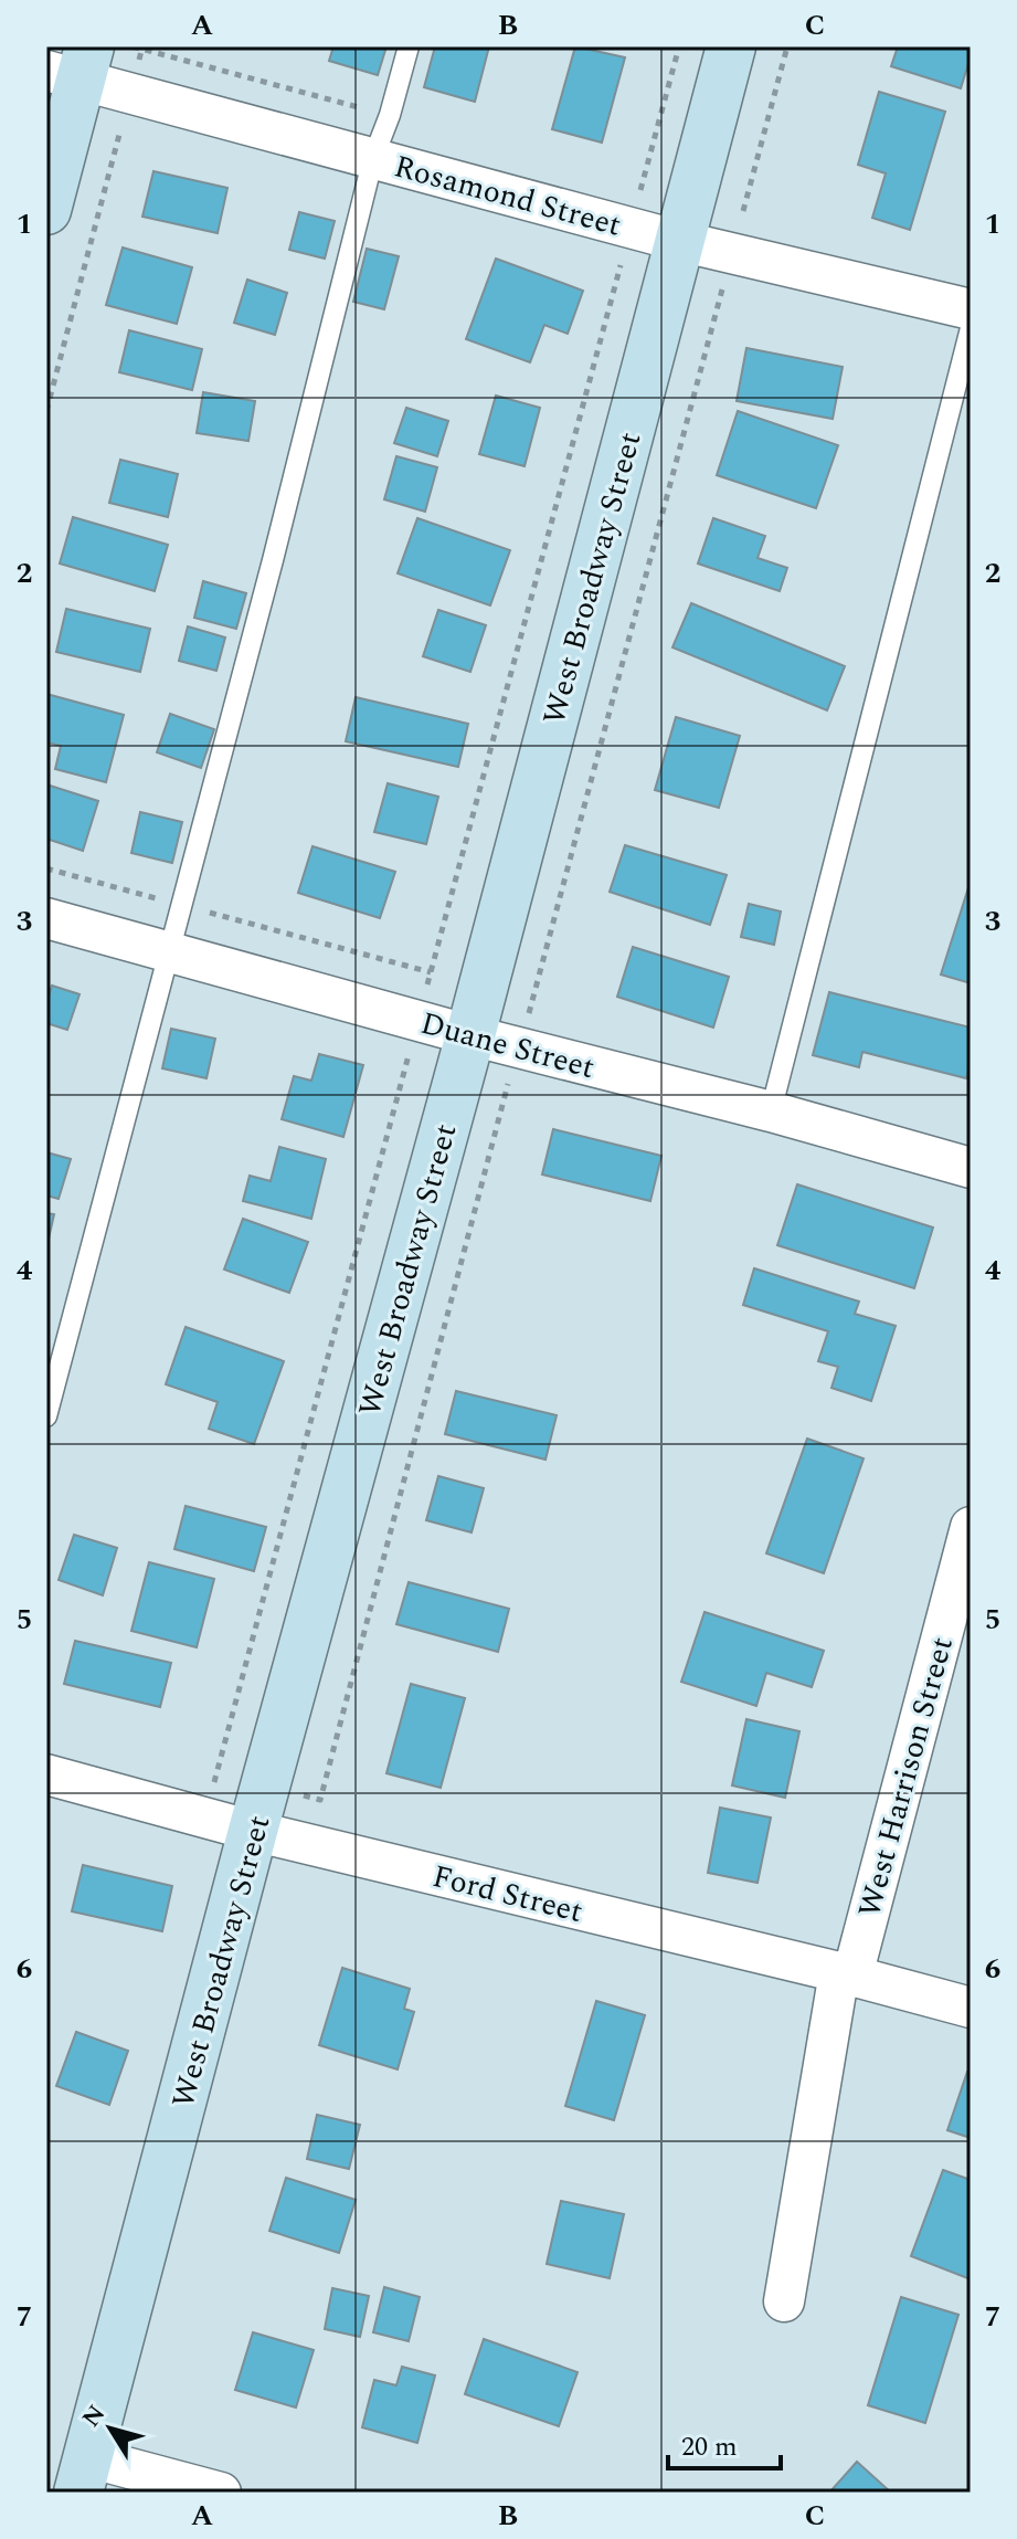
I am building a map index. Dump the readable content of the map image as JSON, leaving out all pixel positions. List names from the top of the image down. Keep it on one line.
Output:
{"streets":{"street":["Rosamond Street","West Broadway Street","Duane Street","West Harrison Street","Ford Street"]},"crossings":[["Rosamond Street","West Broadway Street"],["West Broadway Street","Duane Street"],["West Broadway Street","Ford Street"],["West Harrison Street","Ford Street"]],"scale_bar":"20 m","north":"top left","grid":{"columns":["A","B","C"],"rows":["1","2","3","4","5","6","7"]}}
